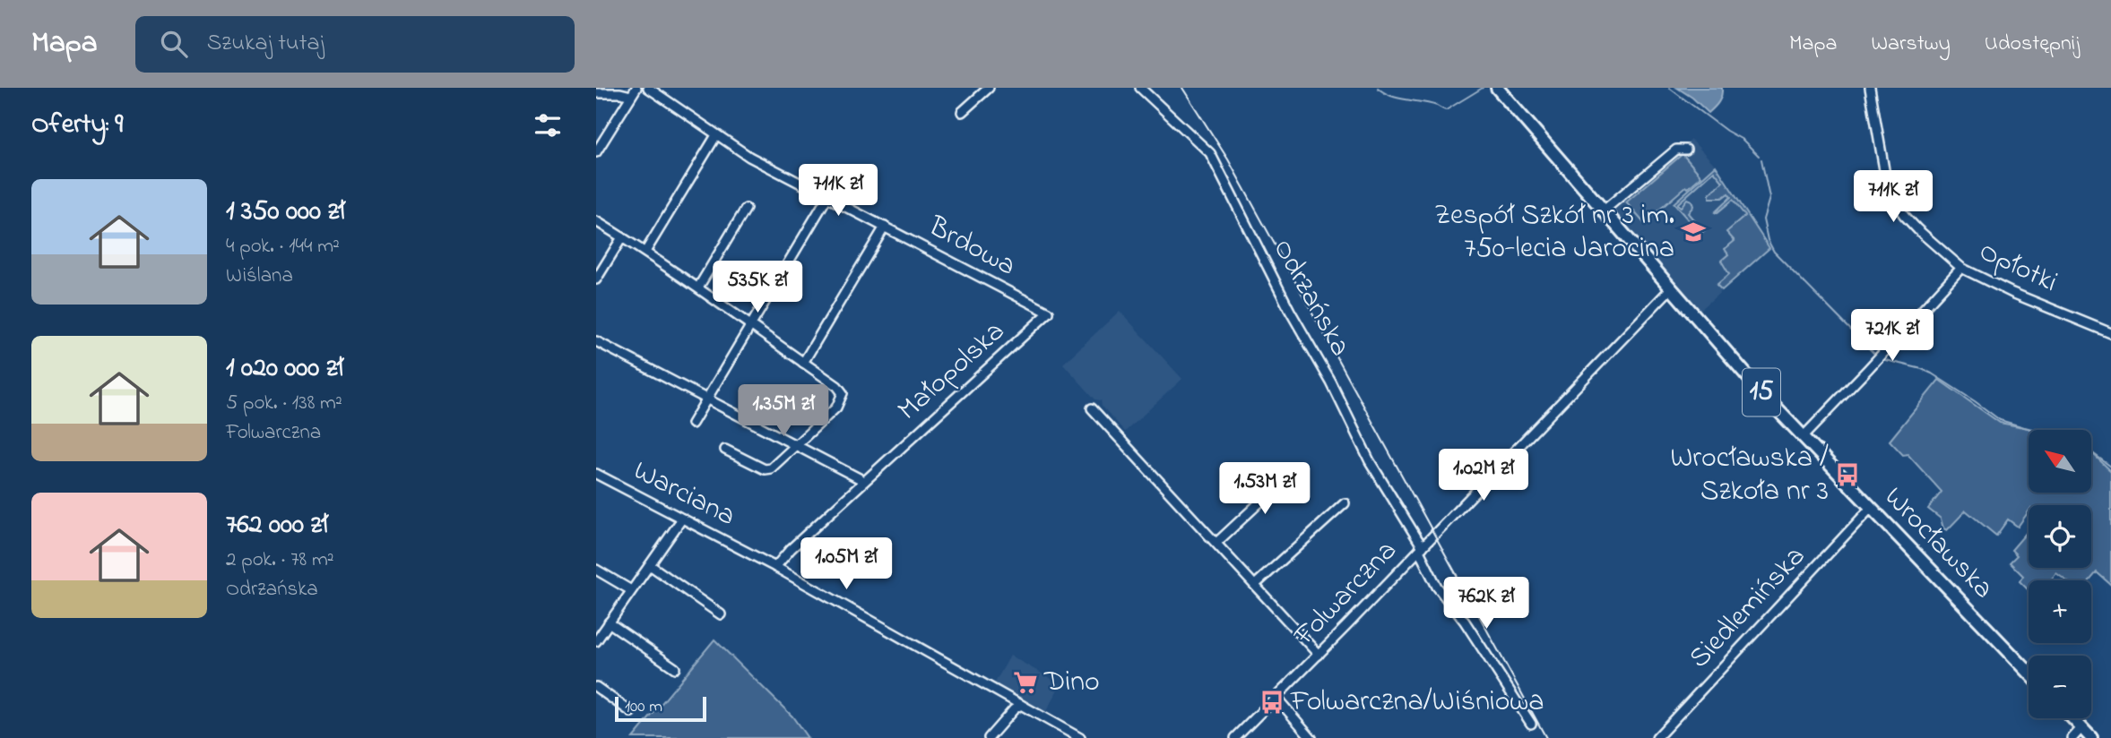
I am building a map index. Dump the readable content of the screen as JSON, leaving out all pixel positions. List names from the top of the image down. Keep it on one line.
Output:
{"streets":{"main road":["15","Wrocławska"],"street":["Brdowa","Opłotki","Odrzańska","Małopolska","Warciana","Folwarczna","Siedlemińska"]},"crossings":[["Brdowa","Małopolska"],["Odrzańska","Folwarczna"],["Małopolska","Warciana"],["Wrocławska","Folwarczna"],["Wrocławska","Siedlemińska"]],"places":{"school or university":["Zespół Szkół nr 3 im. 750-lecia Jarocina"],"bus stop":["Wrocławska / Szkoła nr 3","Folwarczna/Wiśniowa"],"supermarket":["Dino"]},"scale_bar":"100 m","north":"top left","page":{"header":"Mapa","search":"Szukaj tutaj","nav":["Mapa","Warstwy","Udostępnij"],"heading":"Oferty: 9","list":[{"name":"1 350 000 zł","note":"4 pok. · 144 m² · Wiślana"},{"name":"1 020 000 zł","note":"5 pok. · 138 m² · Folwarczna"},{"name":"762 000 zł","note":"2 pok. · 78 m² · Odrzańska"}],"price":["711K zł","711K zł","535K zł","721K zł","1.35M zł","1.02M zł","1.53M zł","1.05M zł","762K zł"],"map_buttons":["+","−"],"scale":"100 m"}}
